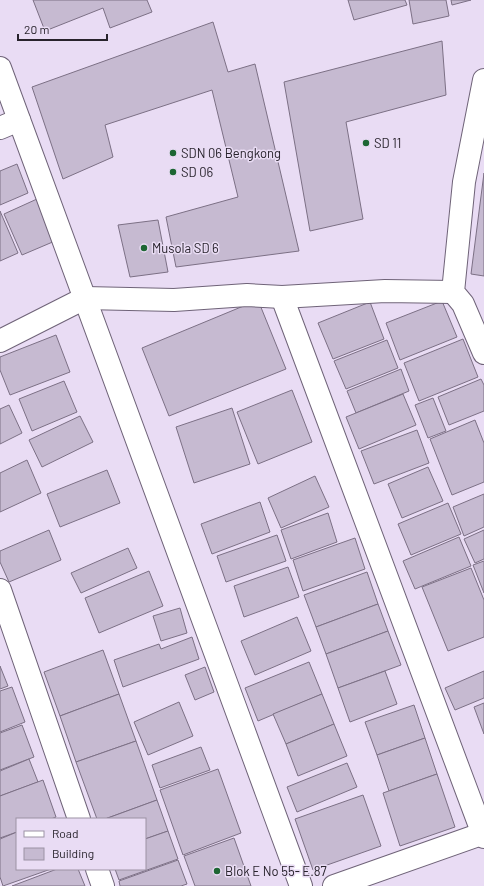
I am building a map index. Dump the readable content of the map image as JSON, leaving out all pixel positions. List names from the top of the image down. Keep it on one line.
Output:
{"places":["SD 11","SDN 06 Bengkong","SD 06","Musola SD 6","Blok E No 55- E.87"],"legend":["Road","Building"],"scale_bar":"20 m"}
